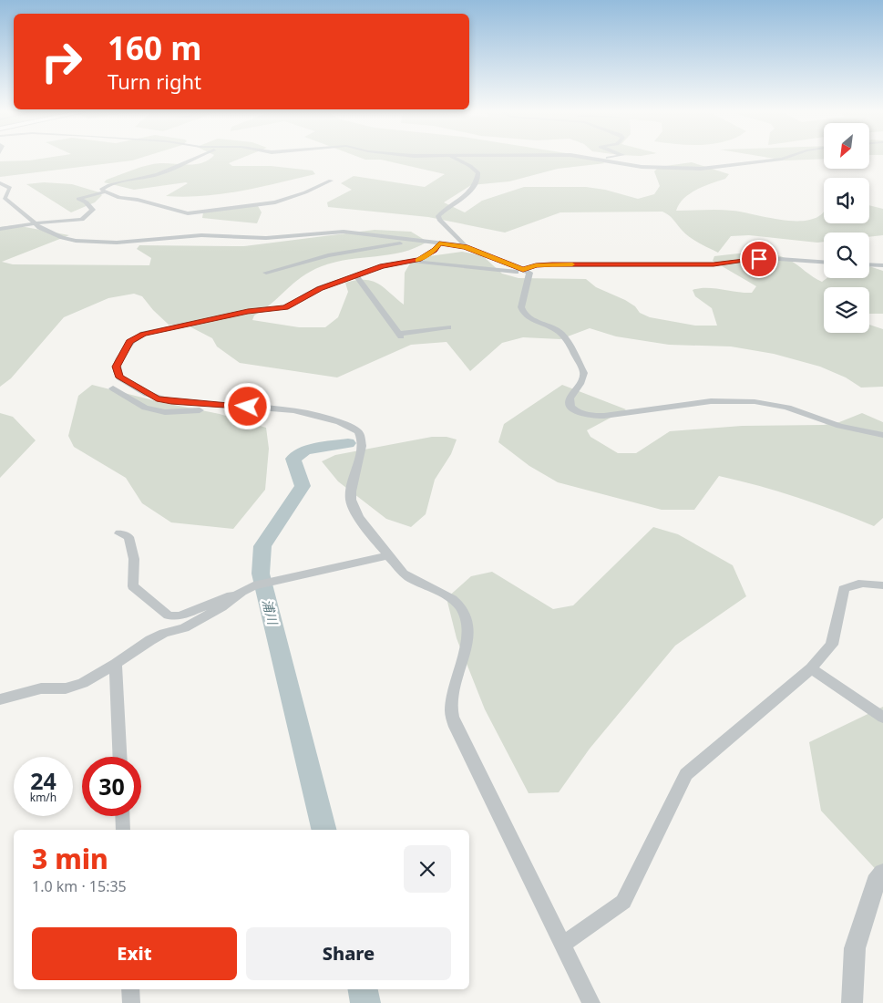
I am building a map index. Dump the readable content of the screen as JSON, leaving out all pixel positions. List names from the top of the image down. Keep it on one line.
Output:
{"water":["浦川"],"north":"bottom left","page":{"turn":["160 m","Turn right"],"speed":"24 km/h","limit":"30","heading":["3 min","1.0 km · 15:35"],"buttons":["Exit","Share"]}}
